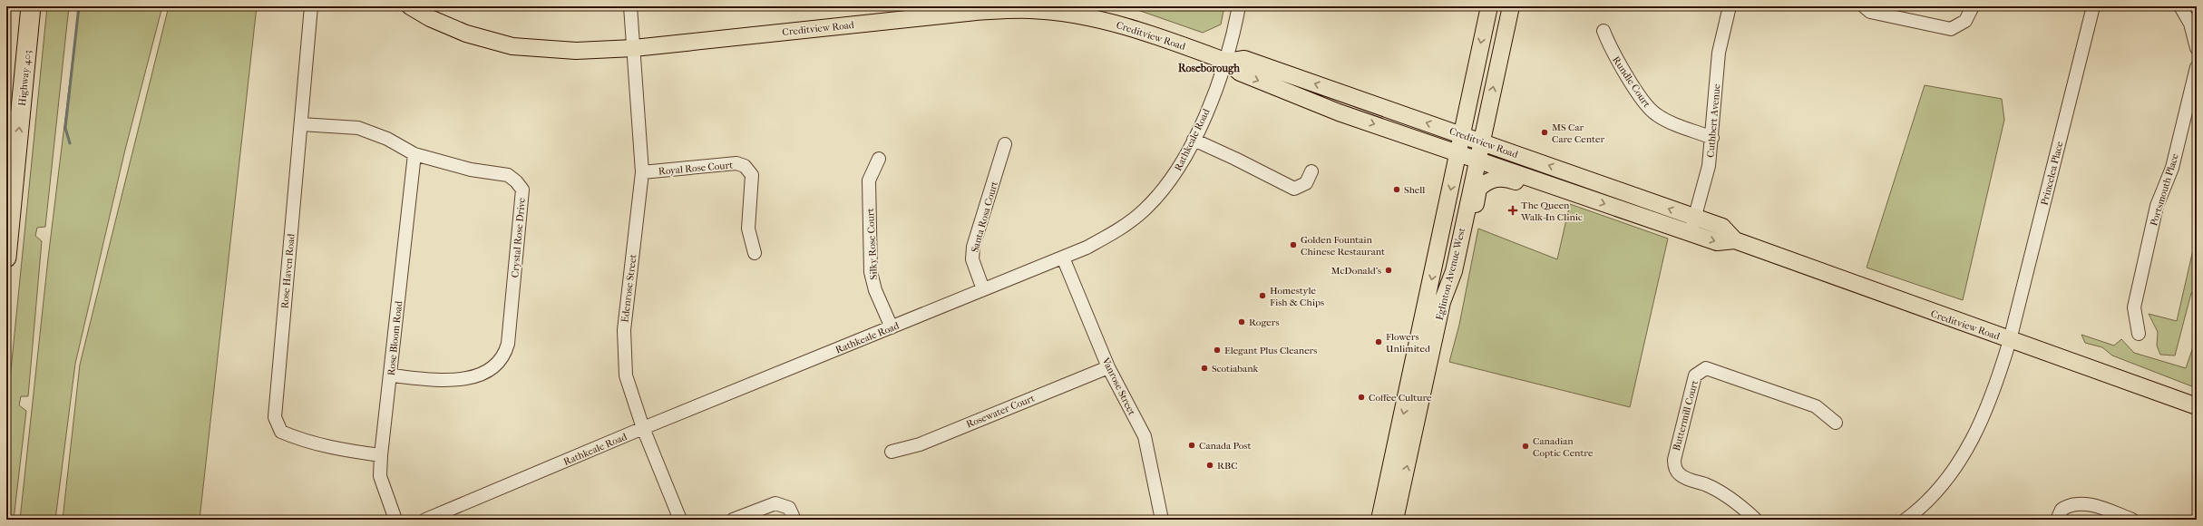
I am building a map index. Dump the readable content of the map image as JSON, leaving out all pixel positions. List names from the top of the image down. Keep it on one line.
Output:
{"streets":{"highway":["Highway 403"],"main road":["Creditview Road","Eglinton Avenue West"],"street":["Rundle Court","Cuthbert Avenue","Rathkeale Road","Royal Rose Court","Princelea Place","Portsmouth Place","Santa Rosa Court","Crystal Rose Drive","Silky Rose Court","Rose Haven Road","Edenrose Street","Rose Bloom Road","Vanrose Street","Rosewater Court","Buttermill Court"]},"crossings":[["Creditview Road","Cuthbert Avenue"],["Creditview Road","Rathkeale Road"],["Creditview Road","Princelea Place"],["Creditview Road","Eglinton Avenue West"],["Creditview Road","Edenrose Street"],["Rundle Court","Cuthbert Avenue"],["Rathkeale Road","Santa Rosa Court"],["Rathkeale Road","Silky Rose Court"],["Rathkeale Road","Edenrose Street"],["Rathkeale Road","Vanrose Street"],["Royal Rose Court","Edenrose Street"],["Crystal Rose Drive","Rose Haven Road"],["Crystal Rose Drive","Rose Bloom Road"],["Rose Haven Road","Rose Bloom Road"],["Vanrose Street","Rosewater Court"]],"one_way":["Highway 403"],"districts":["Roseborough"],"places":{"other":["MS Car Care Center","Shell","Golden Fountain Chinese Restaurant","McDonald's","Homestyle Fish & Chips","Rogers","Flowers Unlimited","Elegant Plus Cleaners","Scotiabank","Coffee Culture","Canada Post","Canadian Coptic Centre","RBC"],"health":["The Queen Walk-In Clinic"]}}
